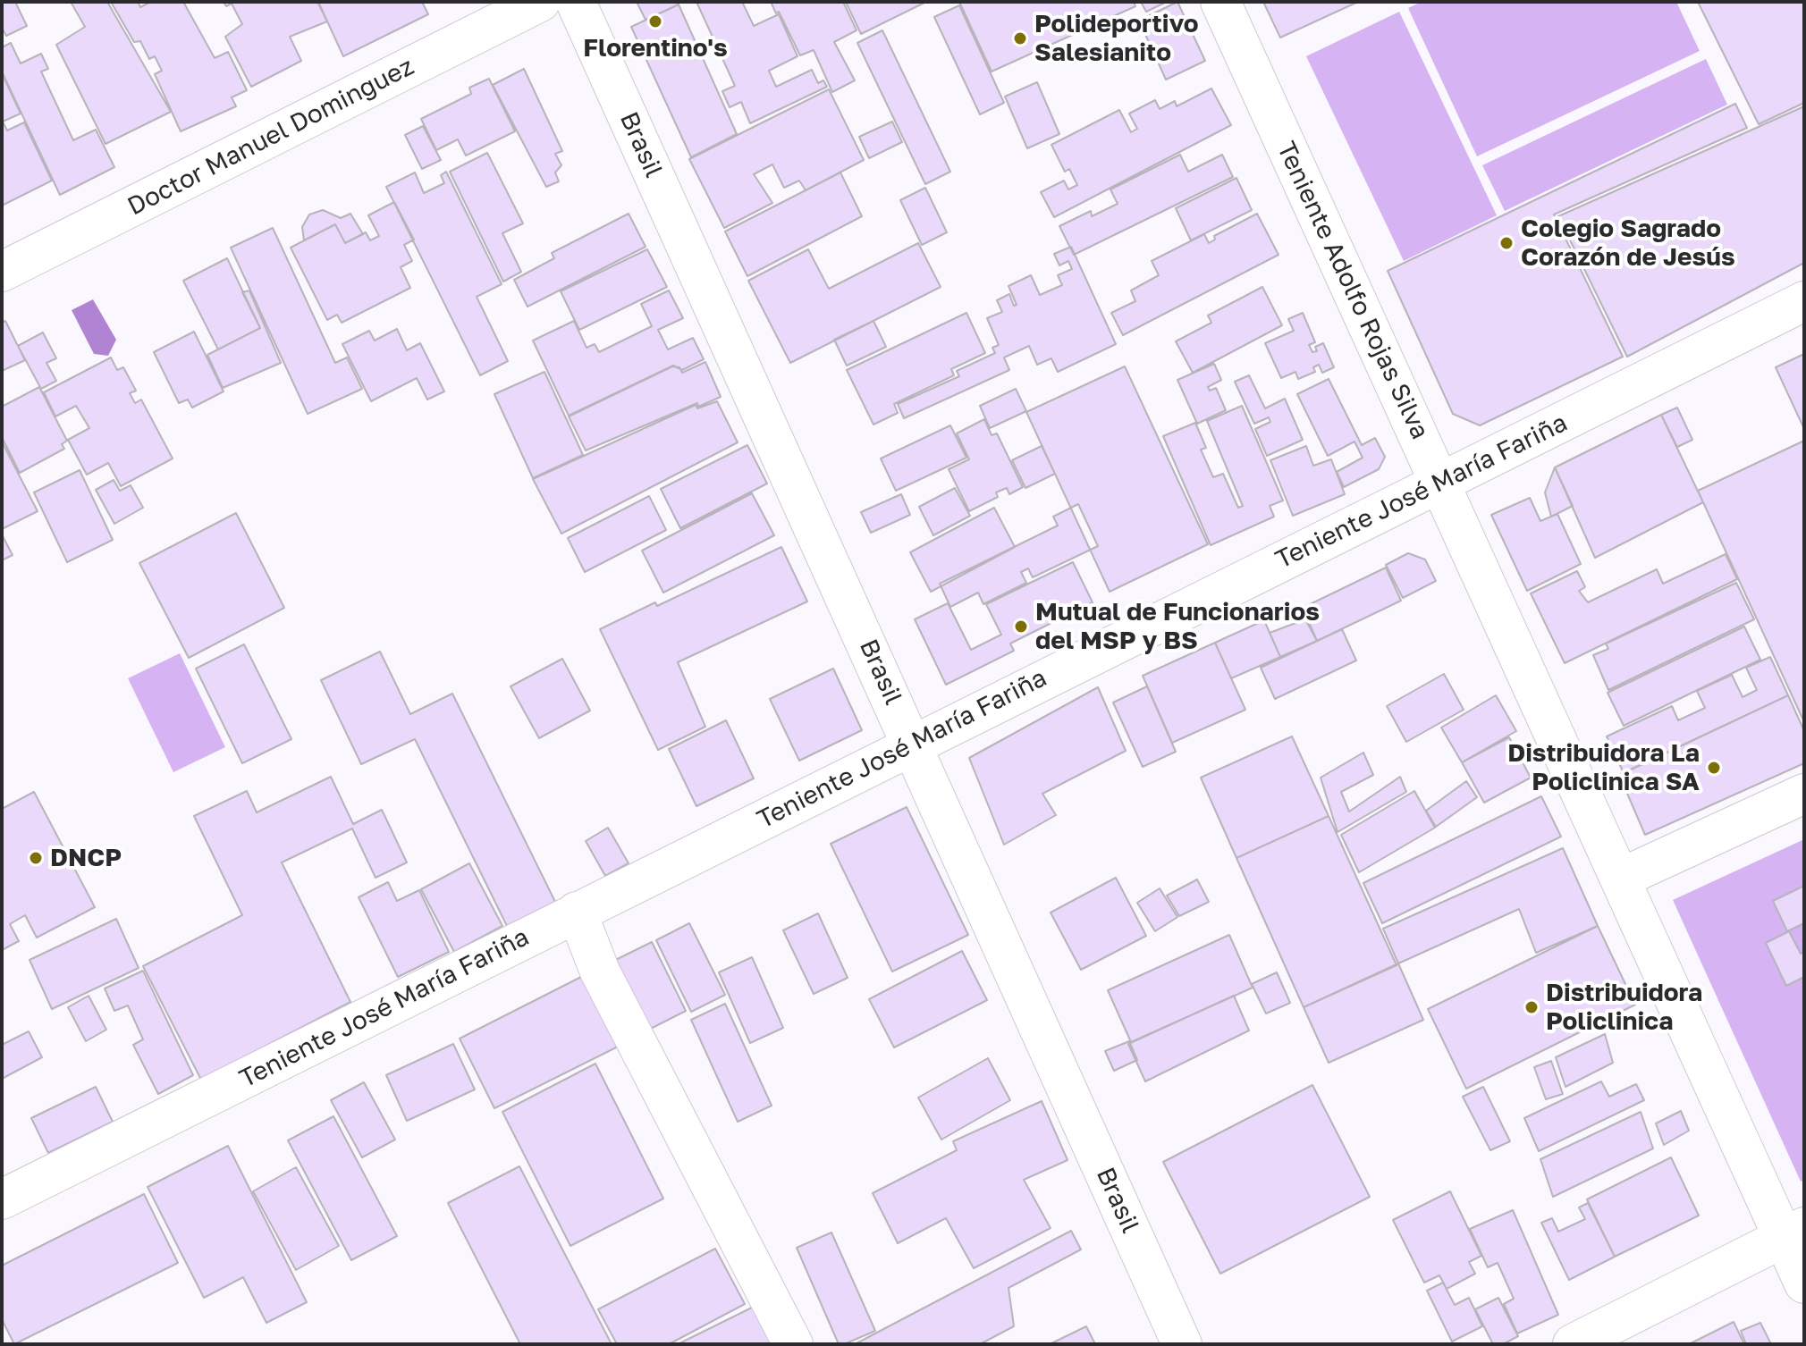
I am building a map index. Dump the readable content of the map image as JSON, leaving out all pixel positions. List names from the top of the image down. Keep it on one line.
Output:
{"streets":{"street":["Doctor Manuel Dominguez","Brasil","Teniente Adolfo Rojas Silva","Teniente José María Fariña"]},"crossings":[["Brasil","Teniente José María Fariña"],["Teniente Adolfo Rojas Silva","Teniente José María Fariña"]],"places":["Florentino's","Polideportivo Salesianito","Colegio Sagrado Corazón de Jesús","Mutual de Funcionarios del MSP y BS","Distribuidora La Policlinica SA","DNCP","Distribuidora Policlinica"]}
